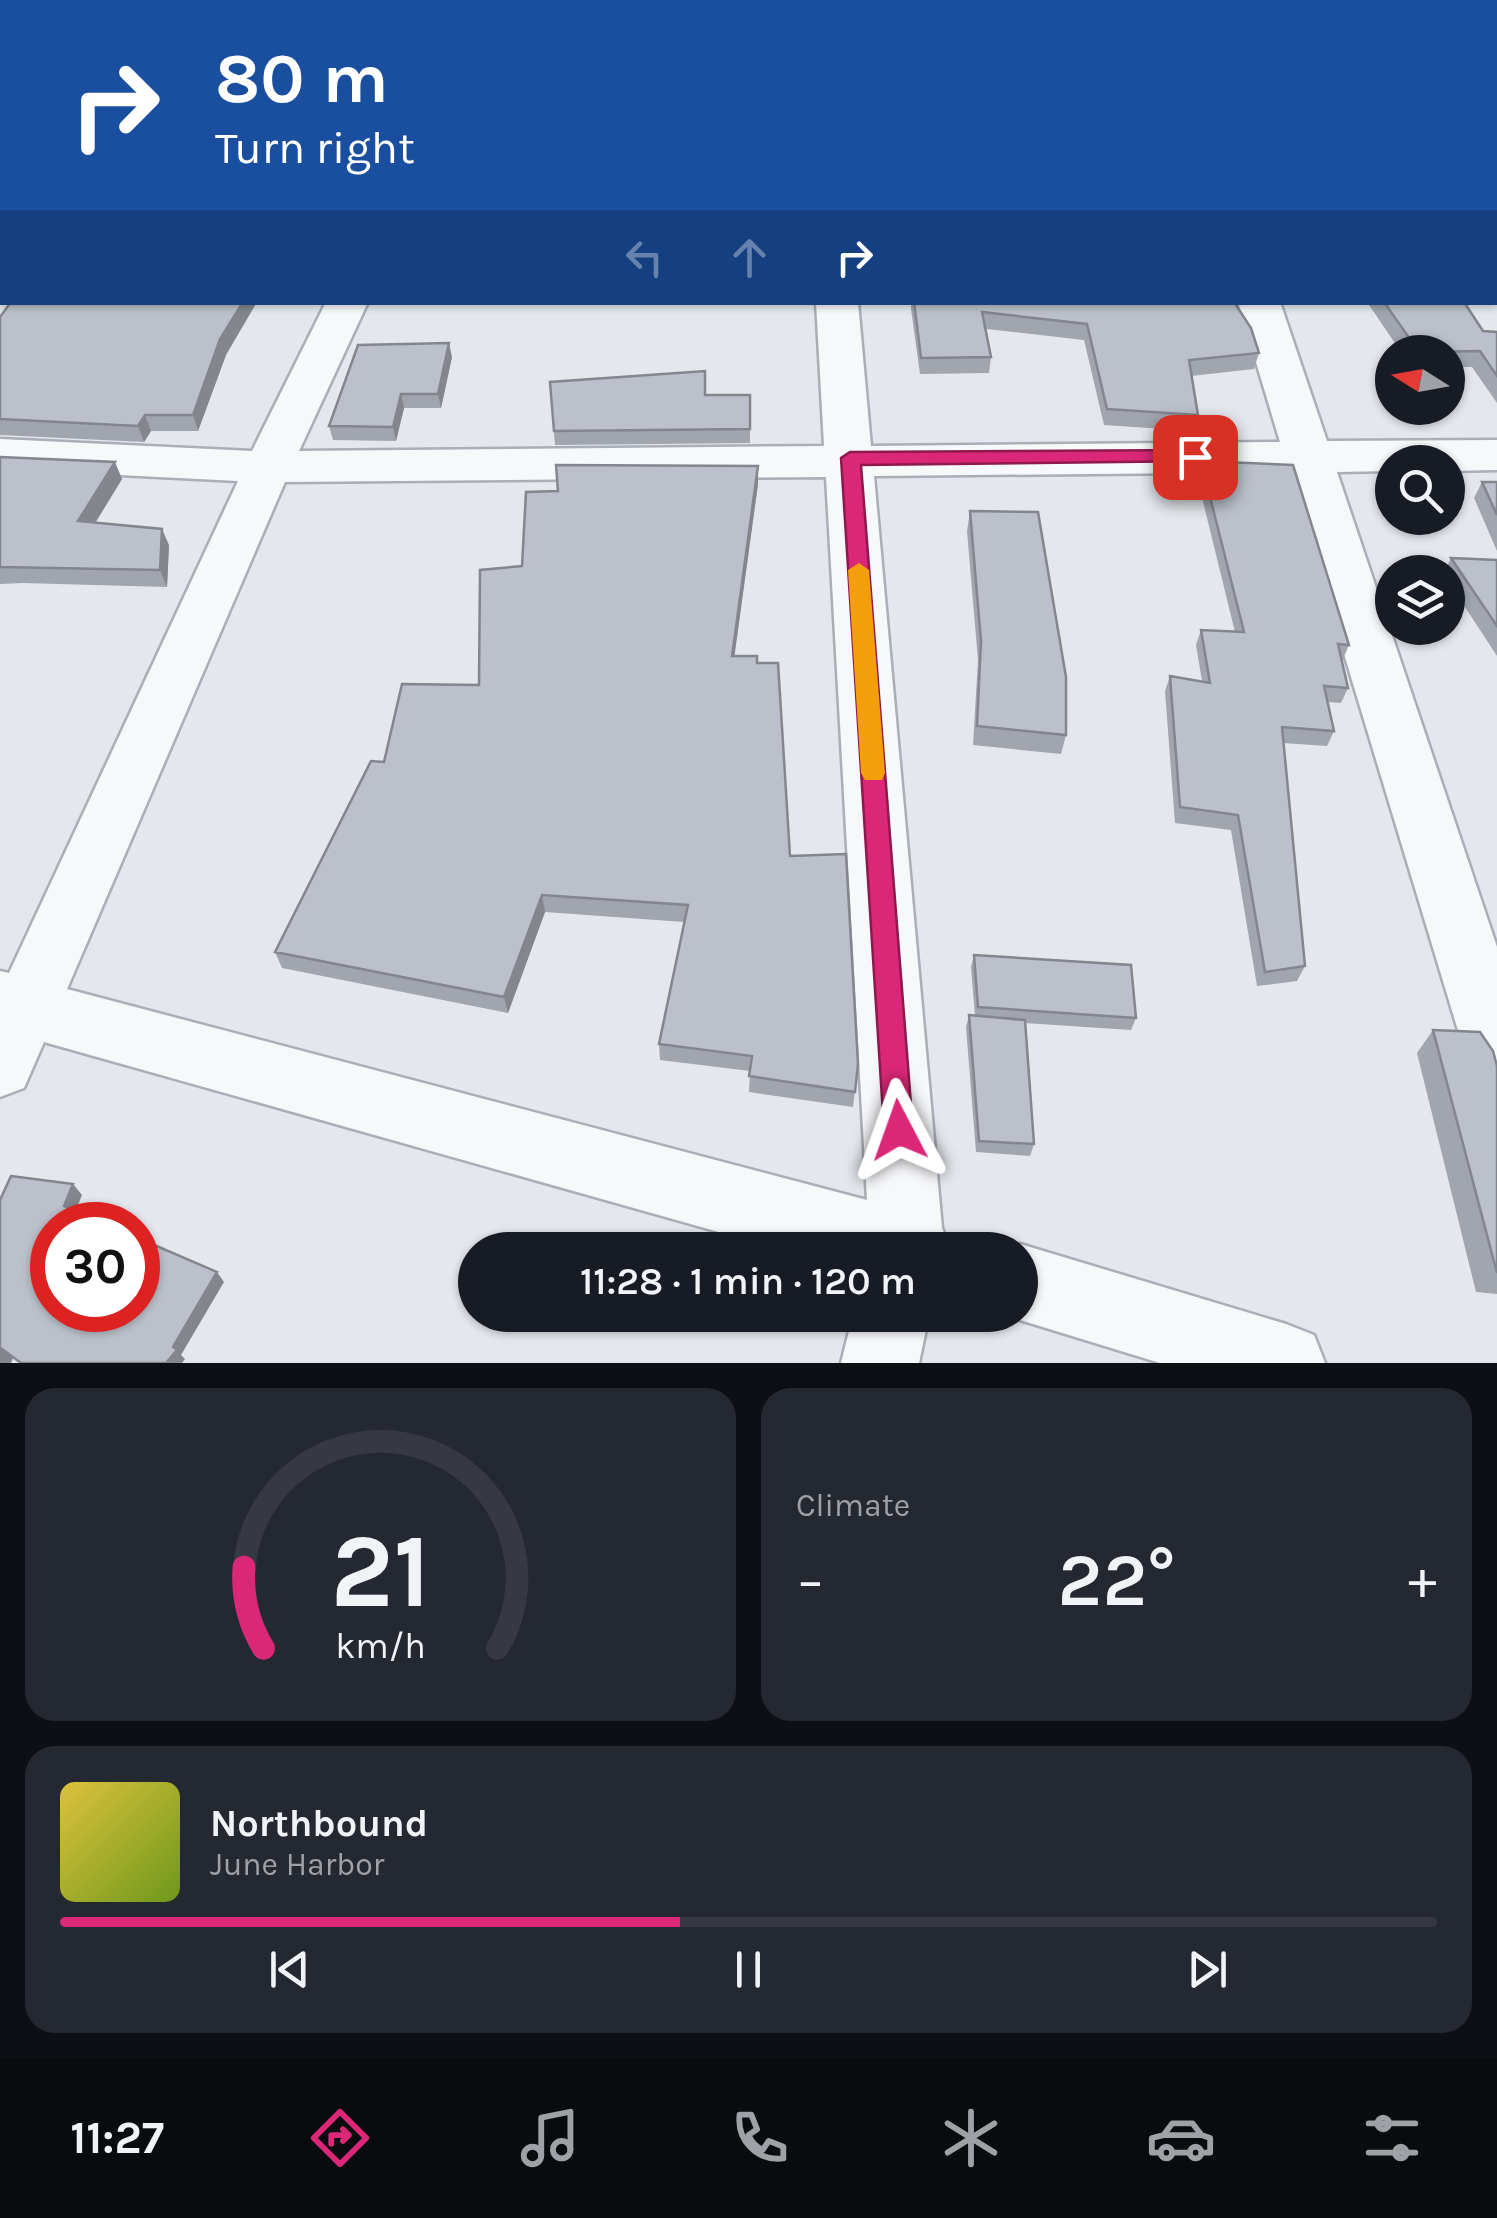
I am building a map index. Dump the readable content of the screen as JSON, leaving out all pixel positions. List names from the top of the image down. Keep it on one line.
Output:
{"north":"left","page":{"turn":["80 m","Turn right"],"limit":"30","trip":"11:28 · 1 min · 120 m","tile":"Climate","heat":["−","22°","+"],"song":["Northbound","June Harbor"],"tabs":"11:27","gauge":["21","km/h"]}}
